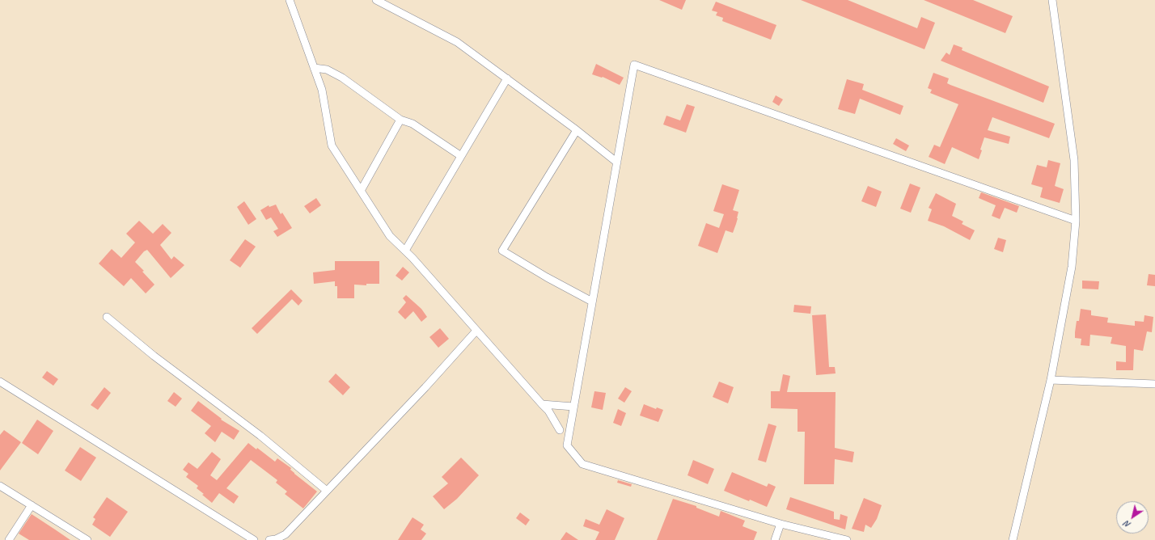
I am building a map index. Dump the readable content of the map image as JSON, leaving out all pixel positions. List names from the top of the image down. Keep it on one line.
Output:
{"north":"bottom left"}
